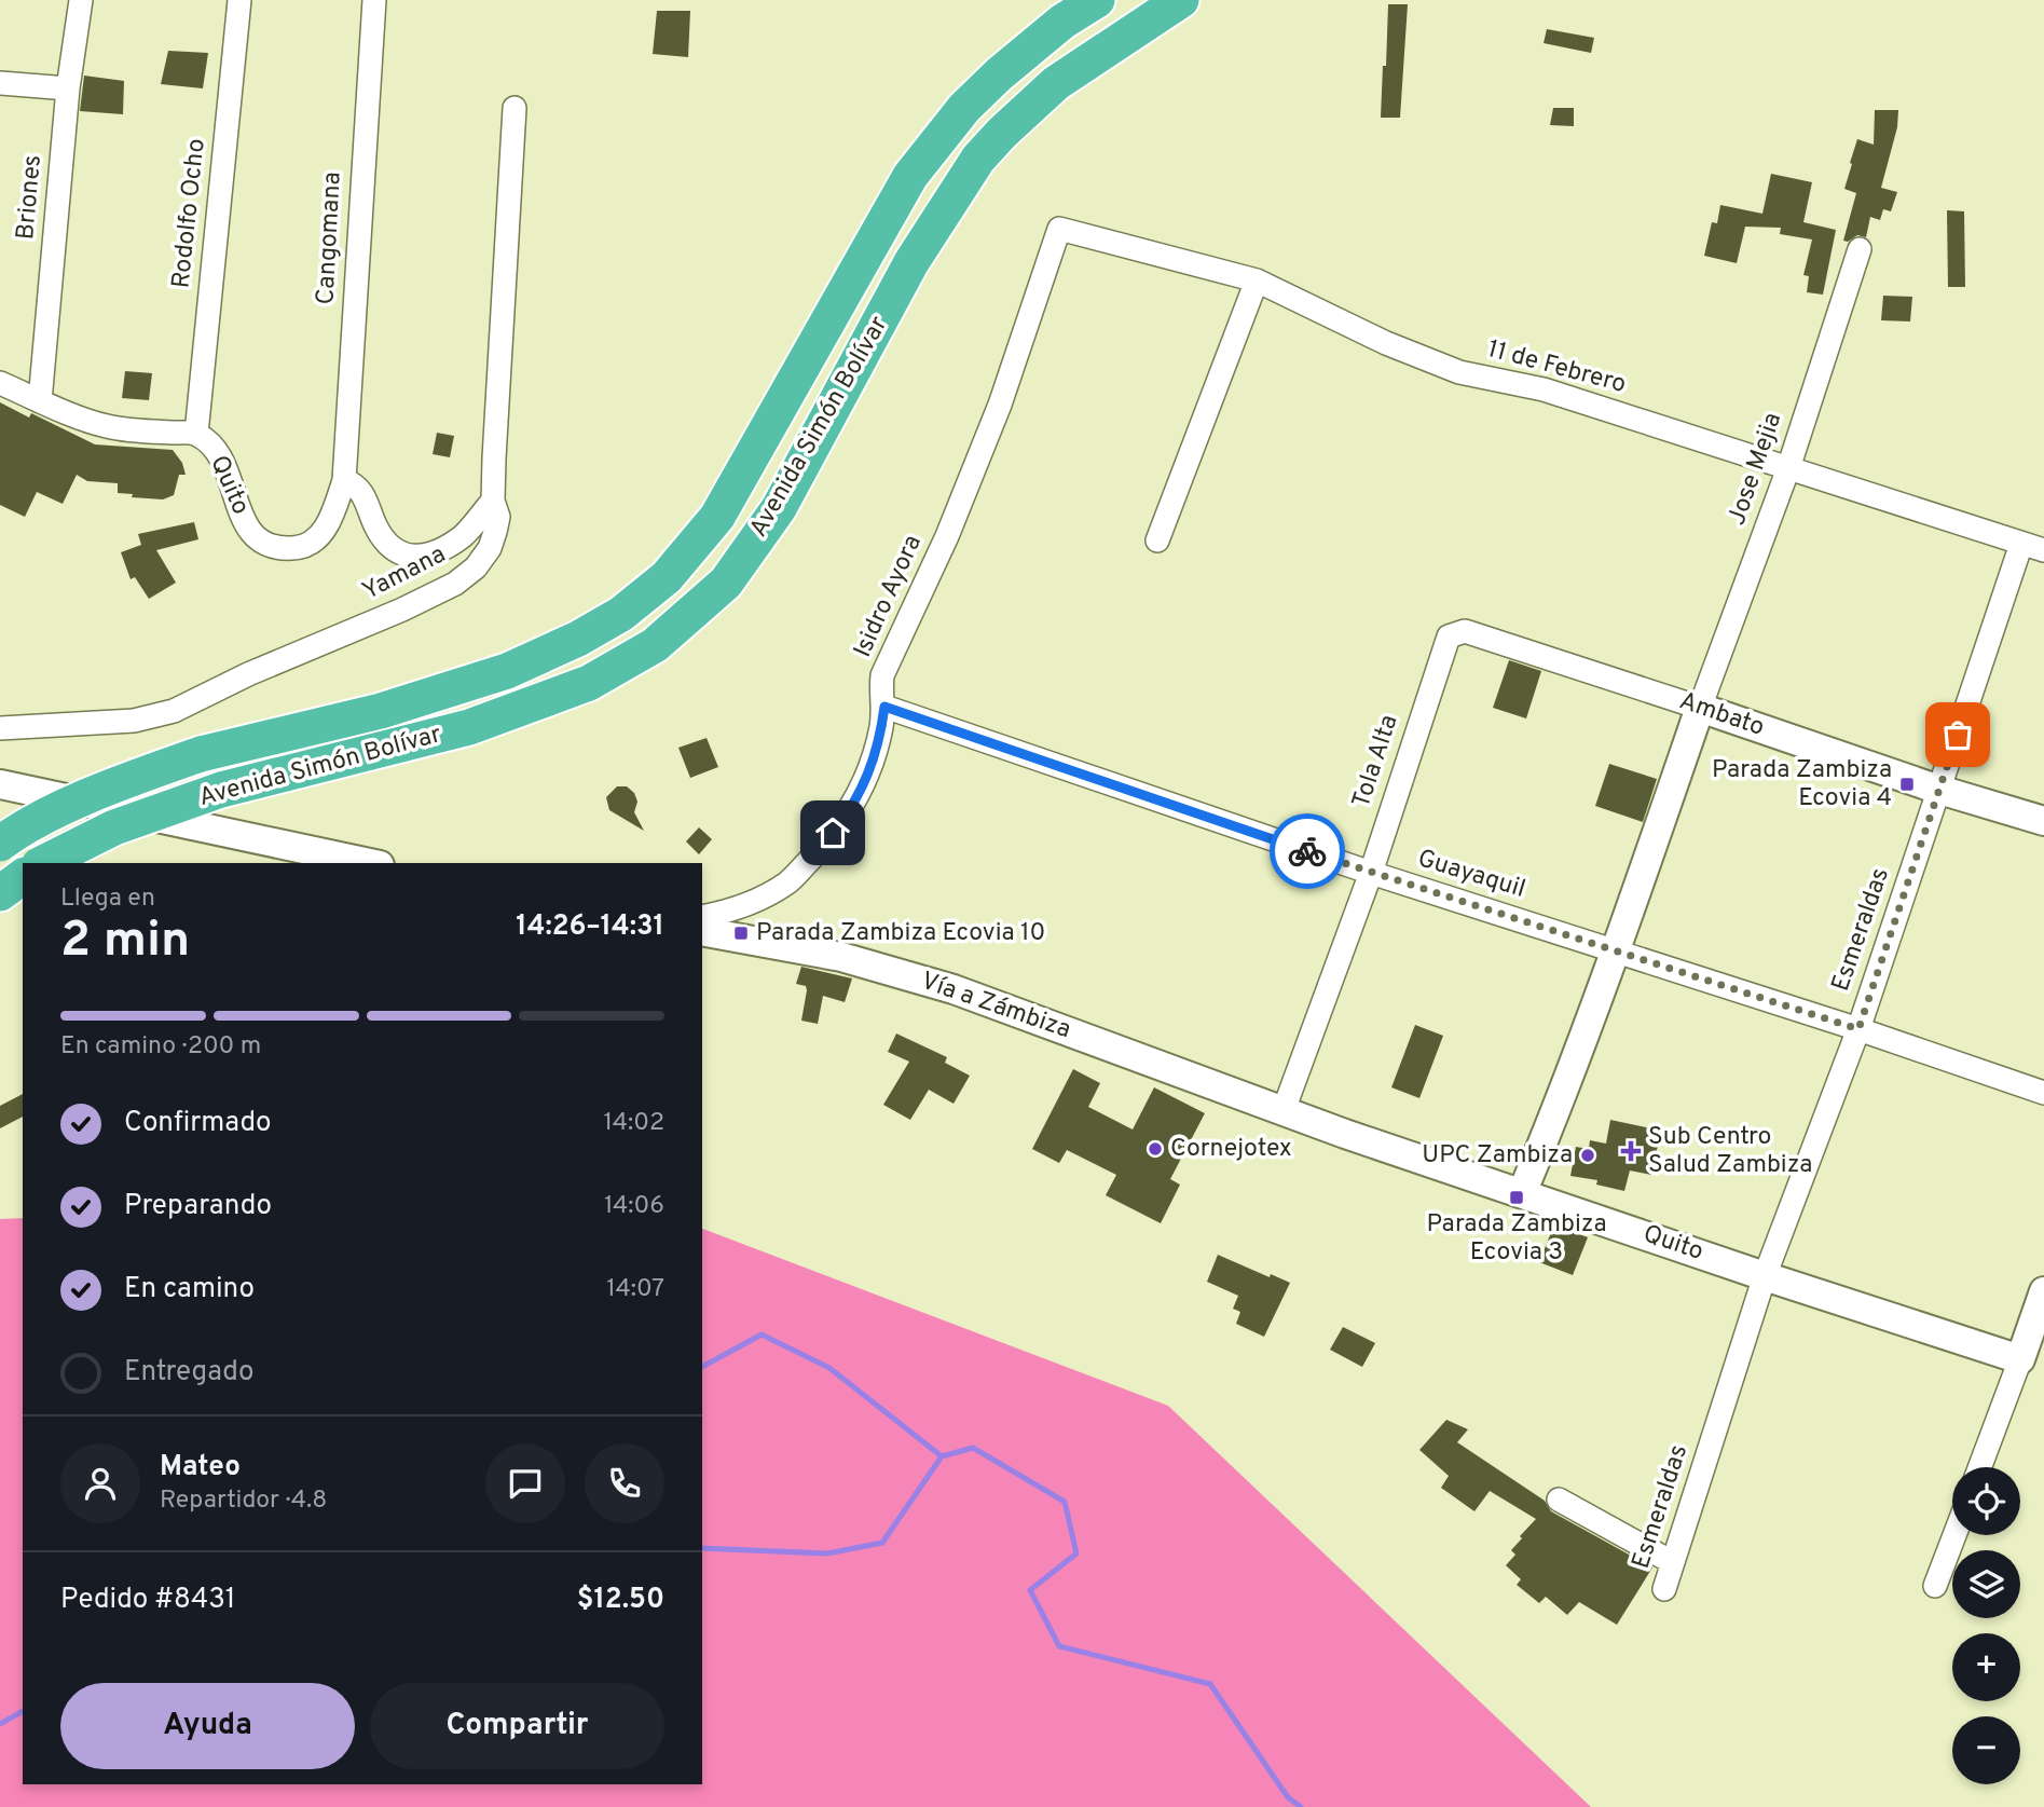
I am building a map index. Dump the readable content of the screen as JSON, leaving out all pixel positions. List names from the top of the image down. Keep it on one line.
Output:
{"streets":{"highway":["Avenida Simón Bolívar"],"street":["Briones","Rodolfo Ocho","Cangomana","11 de Febrero","Jose Mejia","Quito","Yamana","Isidro Ayora","Ambato","Tola Alta","Guayaquil","Esmeraldas","Vía a Zámbiza"]},"crossings":[["Briones","Quito"],["Rodolfo Ocho","Quito"],["Cangomana","Quito"],["11 de Febrero","Jose Mejia"],["11 de Febrero","Isidro Ayora"],["11 de Febrero","Esmeraldas"],["Jose Mejia","Ambato"],["Quito","Tola Alta"],["Quito","Esmeraldas"],["Quito","Vía a Zámbiza"],["Isidro Ayora","Guayaquil"],["Ambato","Tola Alta"],["Ambato","Esmeraldas"],["Tola Alta","Guayaquil"],["Tola Alta","Vía a Zámbiza"],["Guayaquil","Esmeraldas"]],"places":{"transit":["Parada Zambiza Ecovia 4","Parada Zambiza Ecovia 10","Parada Zambiza Ecovia 3"],"other":["Cornejotex","UPC Zambiza"],"health":["Sub Centro Salud Zambiza"]},"page":{"heading":["2 min","Llega en","14:26–14:31"],"panel":["Mateo","Repartidor · 4.8","Pedido #8431","$12.50"],"bar":"En camino · 200 m","list":[["Confirmado","14:02"],["Preparando","14:06"],["En camino","14:07"],"Entregado"],"map_buttons":["+","−"],"buttons":["Ayuda","Compartir"]}}
